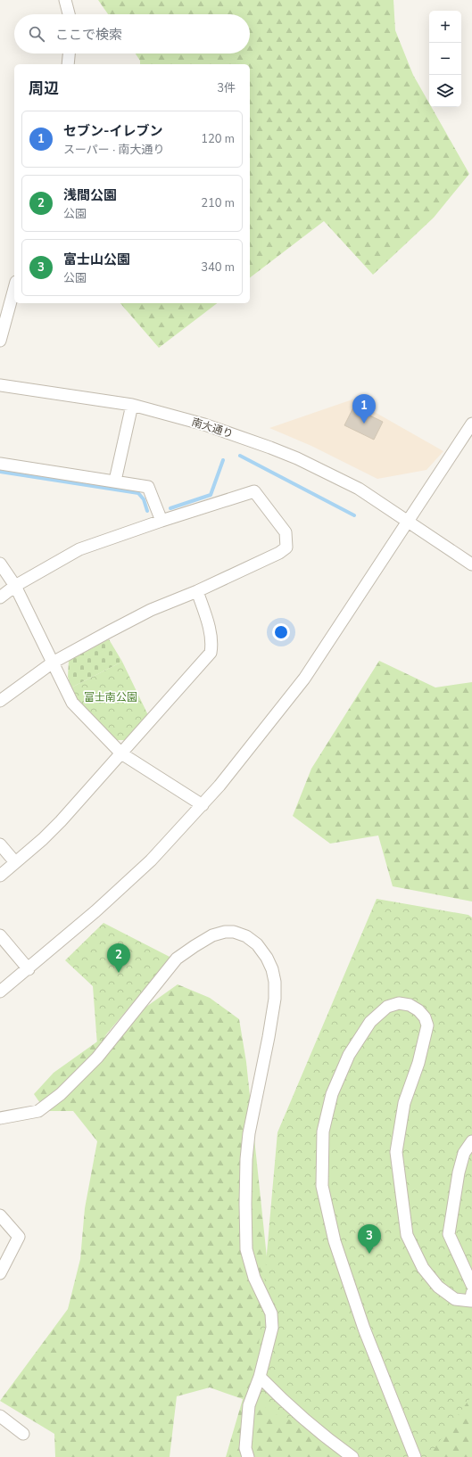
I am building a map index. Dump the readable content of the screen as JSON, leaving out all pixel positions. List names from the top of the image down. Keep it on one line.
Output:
{"streets":{"street":["南大通り"]},"parks":["富士南公園"],"page":{"map_buttons":["+","−"],"search":"ここで検索","heading":["周辺","3件"],"list":[{"mark":"1","name":"セブン-イレブン","note":"スーパー · 南大通り","value":"120 m"},{"mark":"2","name":"浅間公園","note":"公園","value":"210 m"},{"mark":"3","name":"富士山公園","note":"公園","value":"340 m"}],"pins":["1","2","3"]}}
